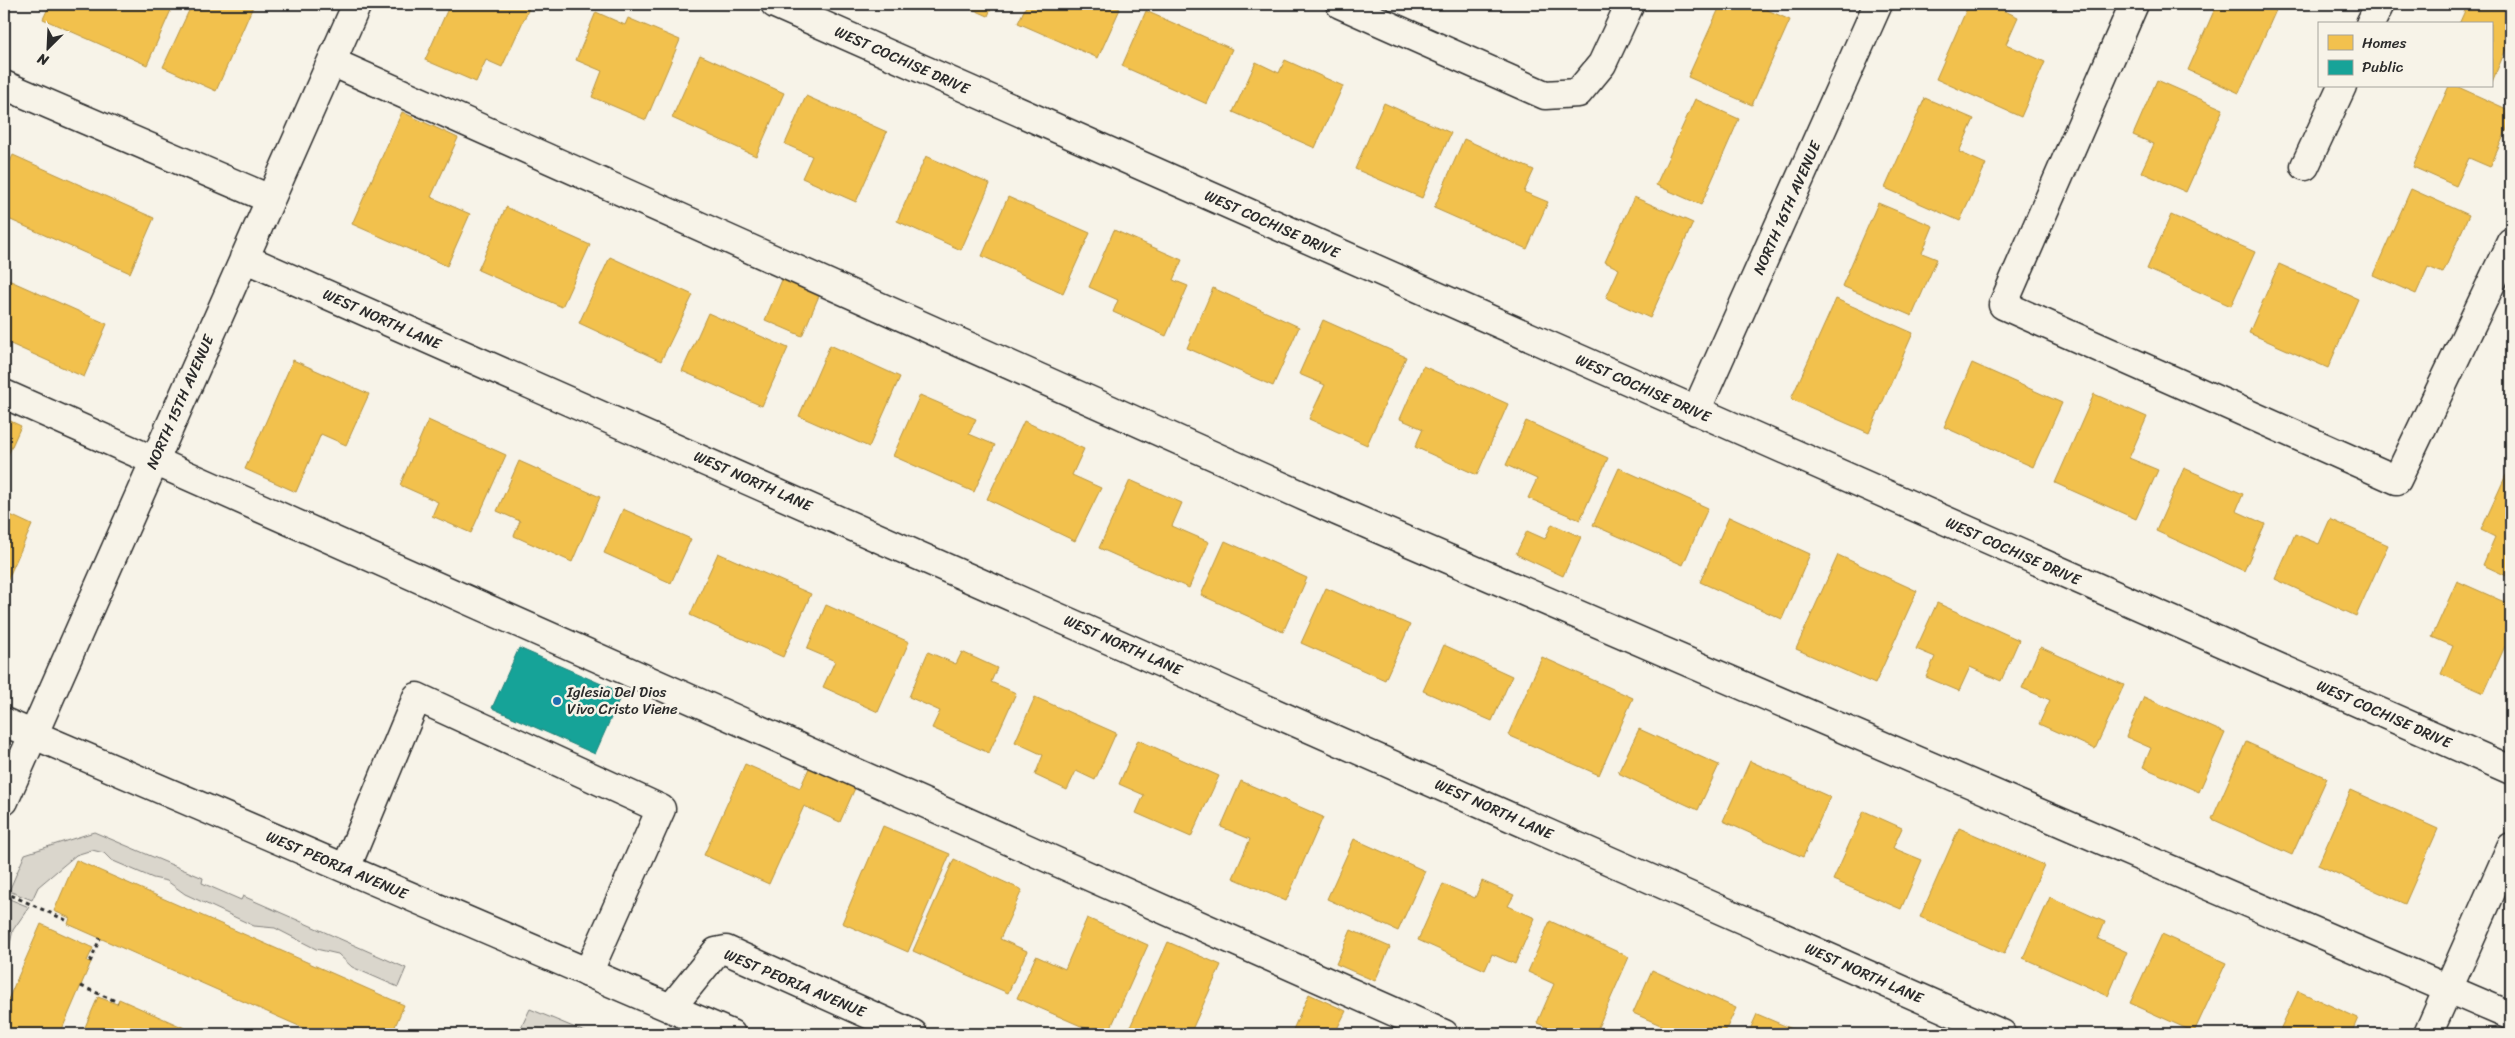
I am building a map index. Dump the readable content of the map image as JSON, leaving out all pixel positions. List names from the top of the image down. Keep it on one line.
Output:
{"streets":{"street":["WEST COCHISE DRIVE","NORTH 16TH AVENUE","WEST NORTH LANE","NORTH 15TH AVENUE","WEST PEORIA AVENUE"]},"crossings":[["WEST COCHISE DRIVE","NORTH 16TH AVENUE"],["WEST NORTH LANE","NORTH 15TH AVENUE"],["NORTH 15TH AVENUE","WEST PEORIA AVENUE"]],"places":["Iglesia Del Dios Vivo Cristo Viene"],"legend":["Homes","Public"],"north":"bottom left"}
